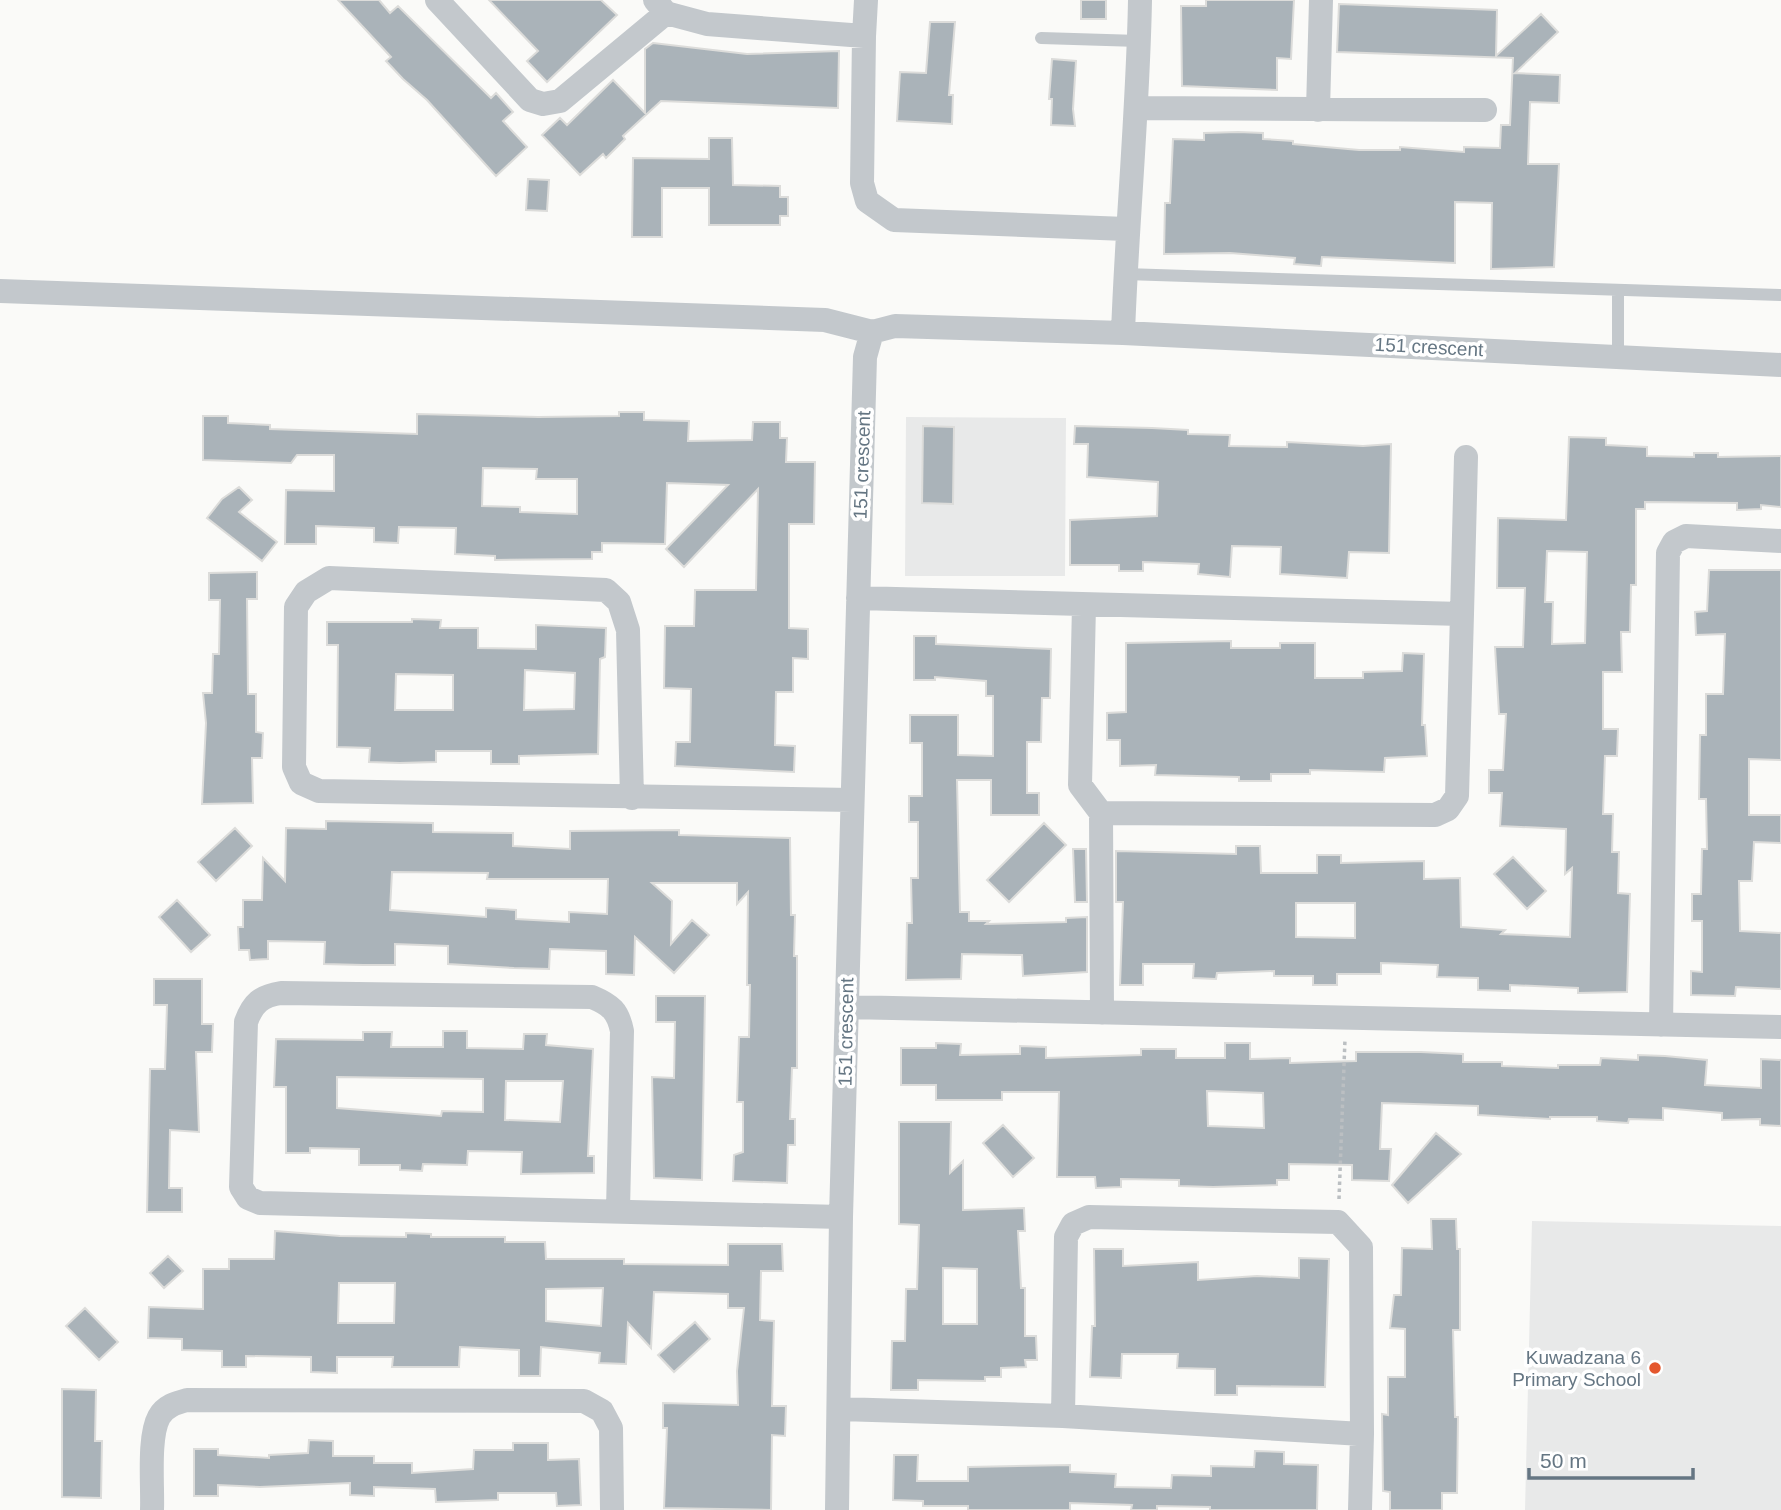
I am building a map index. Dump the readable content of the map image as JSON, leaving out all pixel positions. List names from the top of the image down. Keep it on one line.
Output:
{"streets":{"street":["151 crescent"]},"places":["Kuwadzana 6 Primary School"],"scale_bar":"50 m"}
